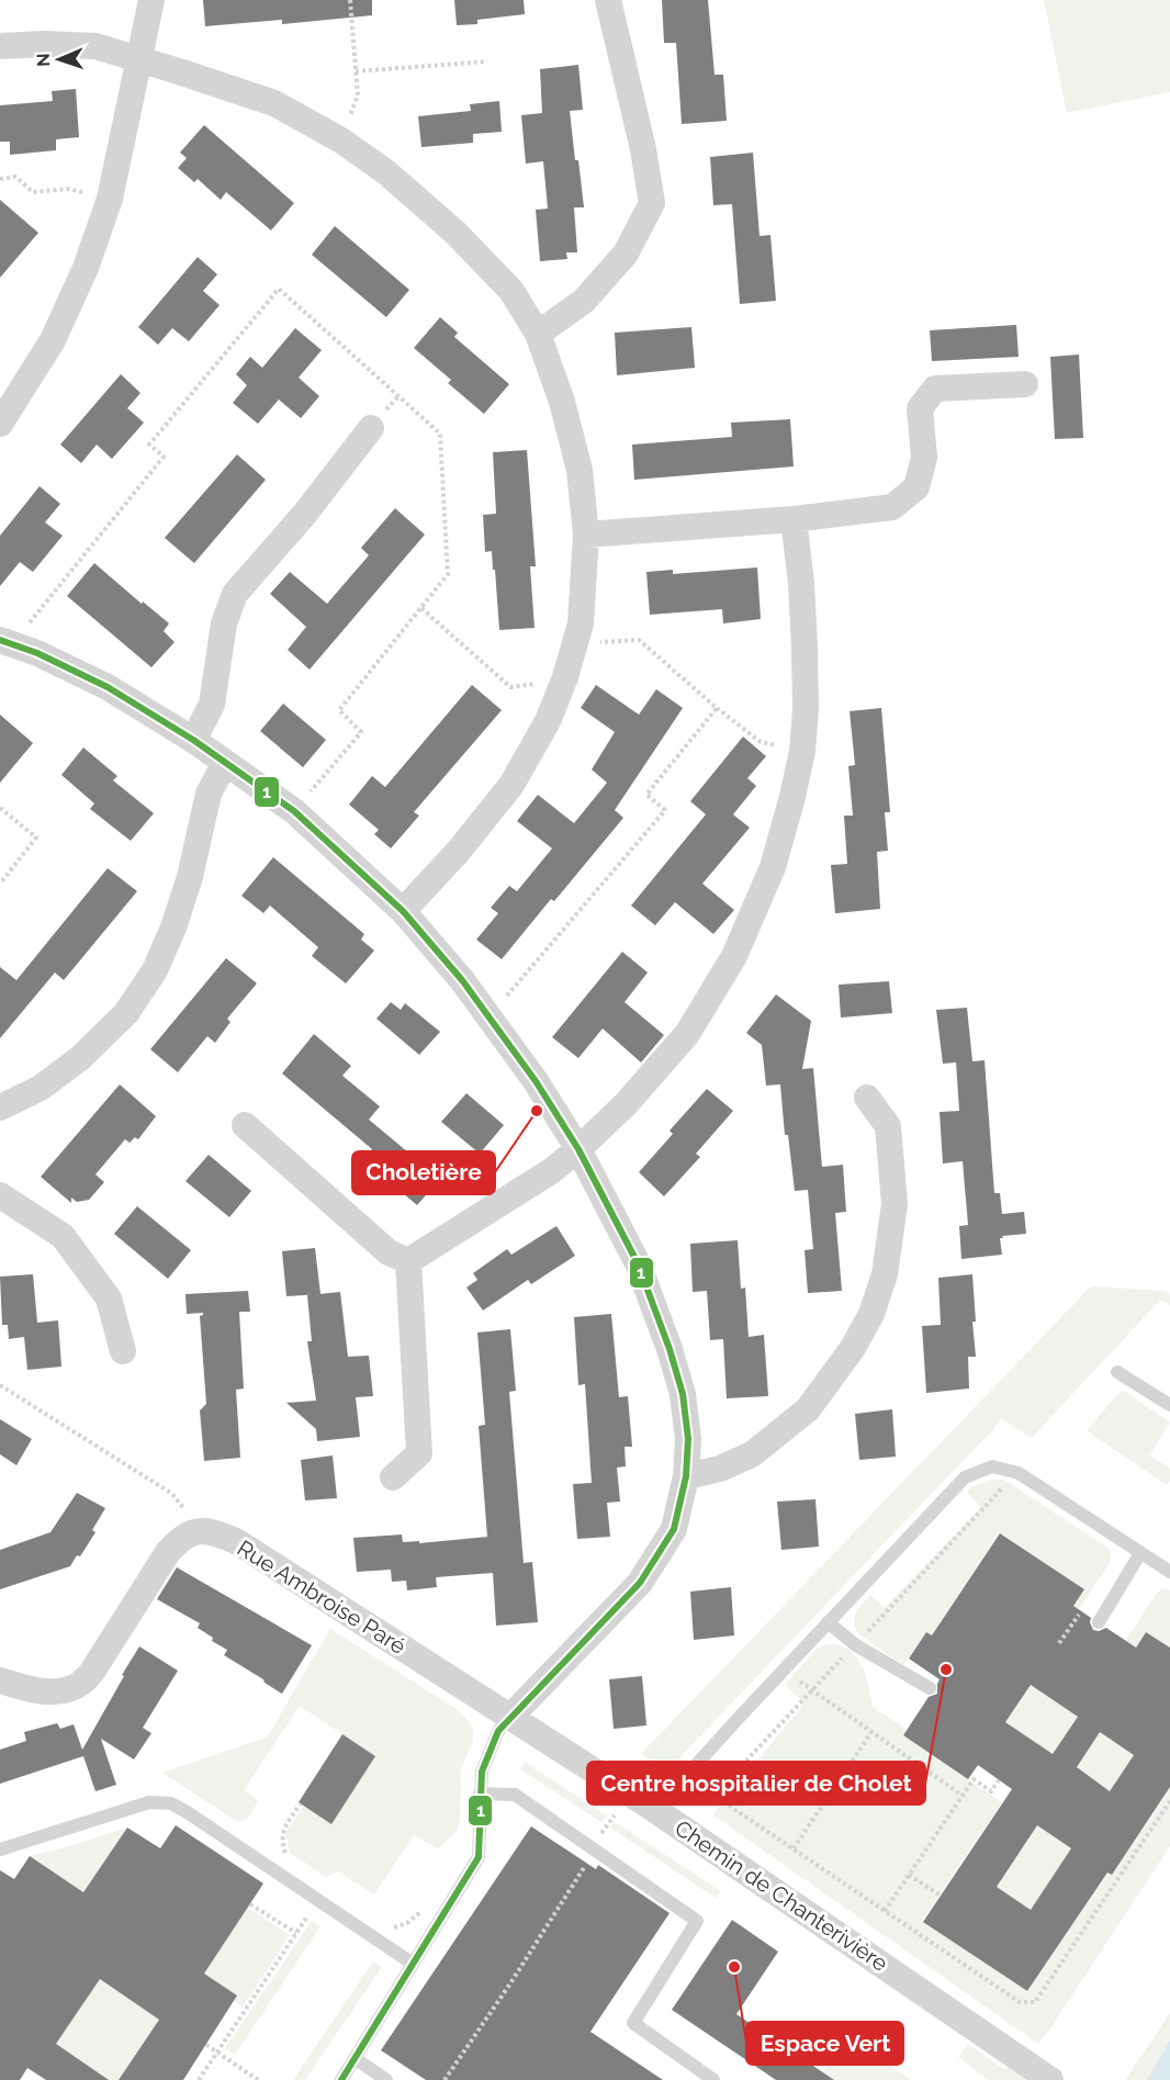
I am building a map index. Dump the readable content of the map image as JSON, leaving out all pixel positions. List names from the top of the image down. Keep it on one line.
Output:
{"streets":{"street":["Rue Ambroise Paré","Chemin de Chanterivière"]},"crossings":[["Rue Ambroise Paré","Chemin de Chanterivière"]],"places":["Choletière","Centre hospitalier de Cholet","Espace Vert"],"lines":["transit line 1"],"north":"left"}
